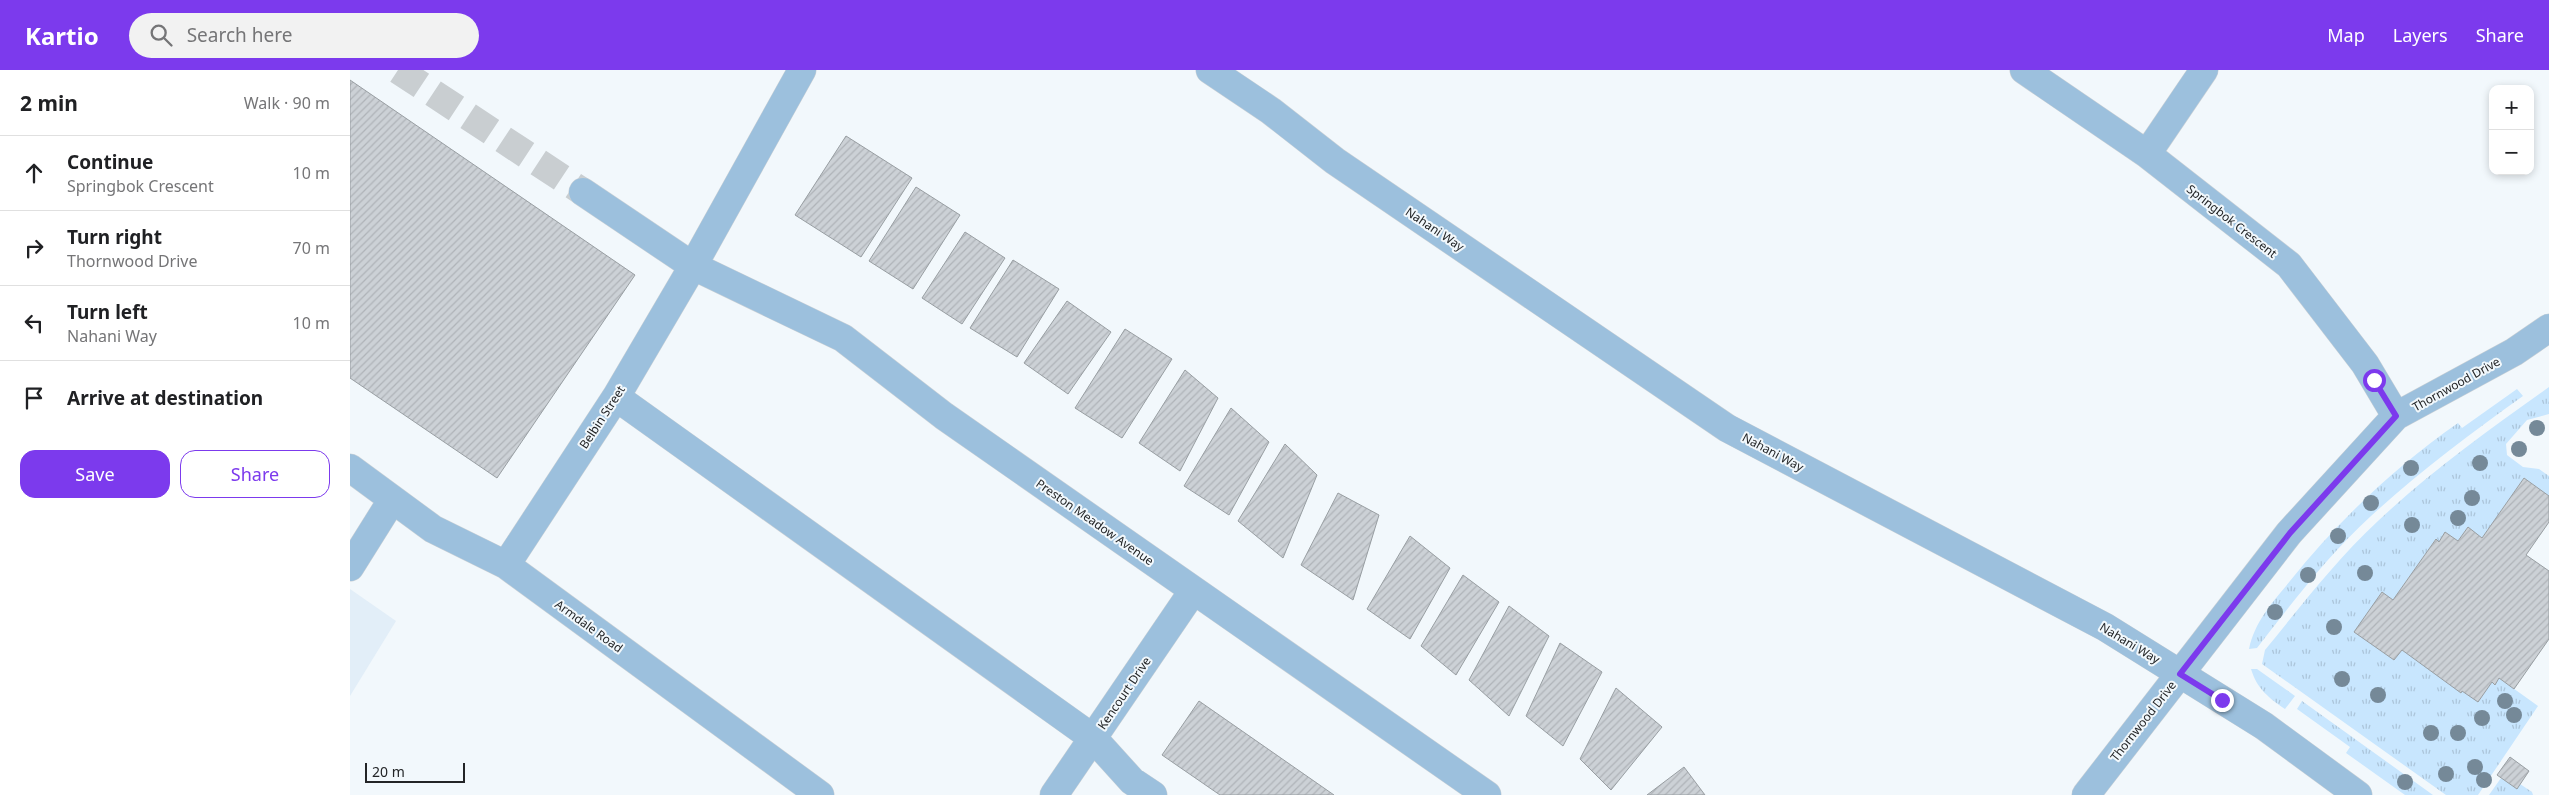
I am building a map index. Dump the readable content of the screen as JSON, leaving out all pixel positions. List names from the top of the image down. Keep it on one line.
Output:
{"streets":{"street":["Springbok Crescent","Nahani Way","Thornwood Drive","Belbin Street","Preston Meadow Avenue","Armdale Road","Kencourt Drive"]},"crossings":[["Springbok Crescent","Thornwood Drive"],["Nahani Way","Thornwood Drive"],["Belbin Street","Preston Meadow Avenue"],["Belbin Street","Armdale Road"],["Preston Meadow Avenue","Kencourt Drive"]],"scale_bar":"20 m","page":{"header":"Kartio","search":"Search here","nav":["Map","Layers","Share"],"heading":["2 min","Walk · 90 m"],"map_buttons":["+","−"],"list":[["Continue","Springbok Crescent","10 m"],["Turn right","Thornwood Drive","70 m"],["Turn left","Nahani Way","10 m"],"Arrive at destination"],"buttons":["Save","Share"],"scale":"20 m"}}
